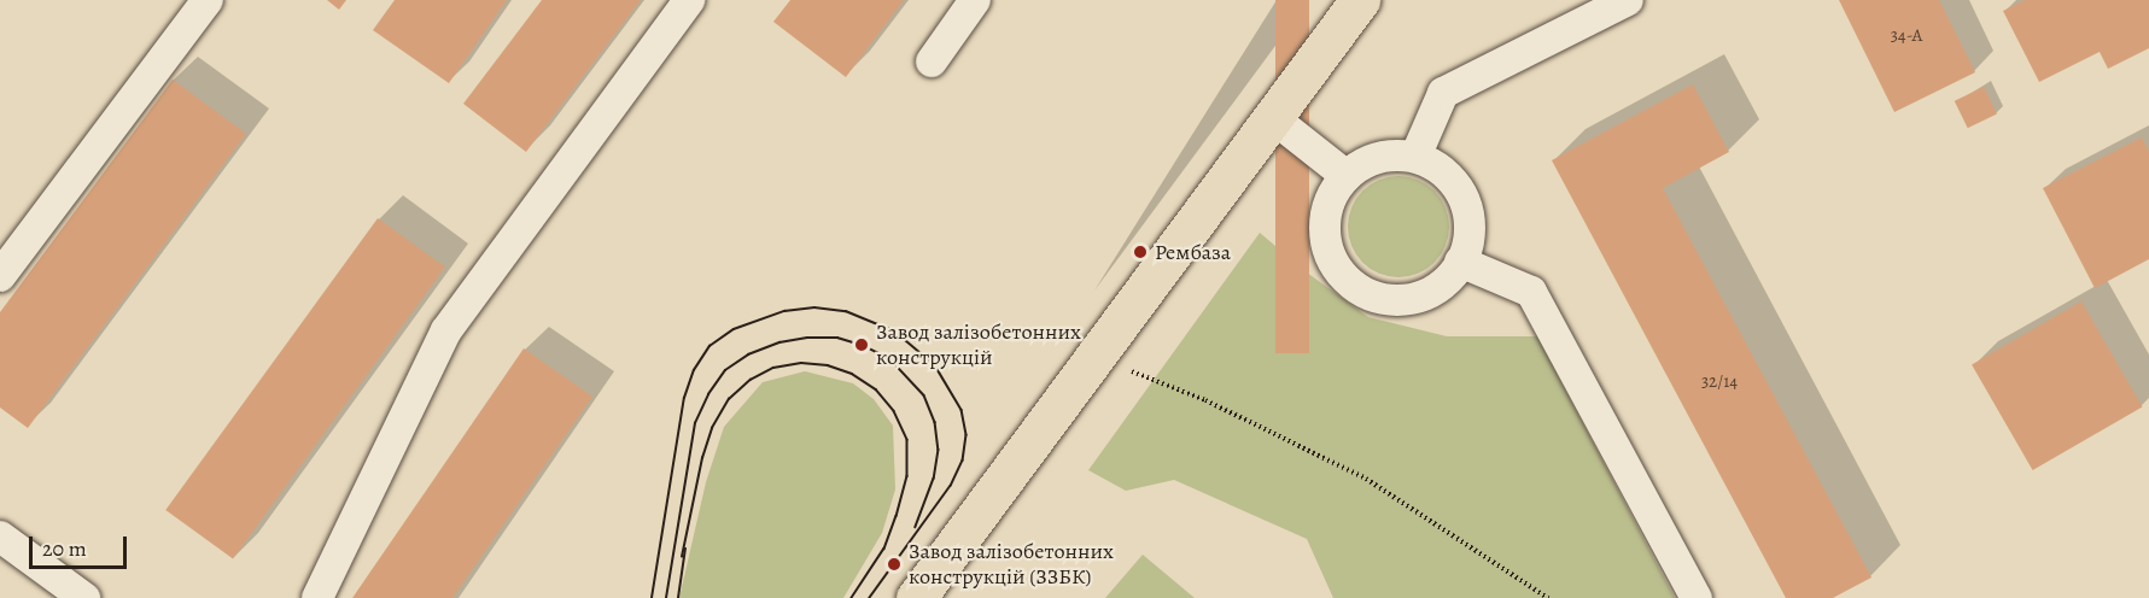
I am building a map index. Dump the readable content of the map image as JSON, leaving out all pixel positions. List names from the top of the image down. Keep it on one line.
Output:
{"places":["Рембаза","Завод залізобетонних конструкцій","Завод залізобетонних конструкцій (ЗЗБК)"],"house_numbers":["34-А","32/14"],"scale_bar":"20 m"}
